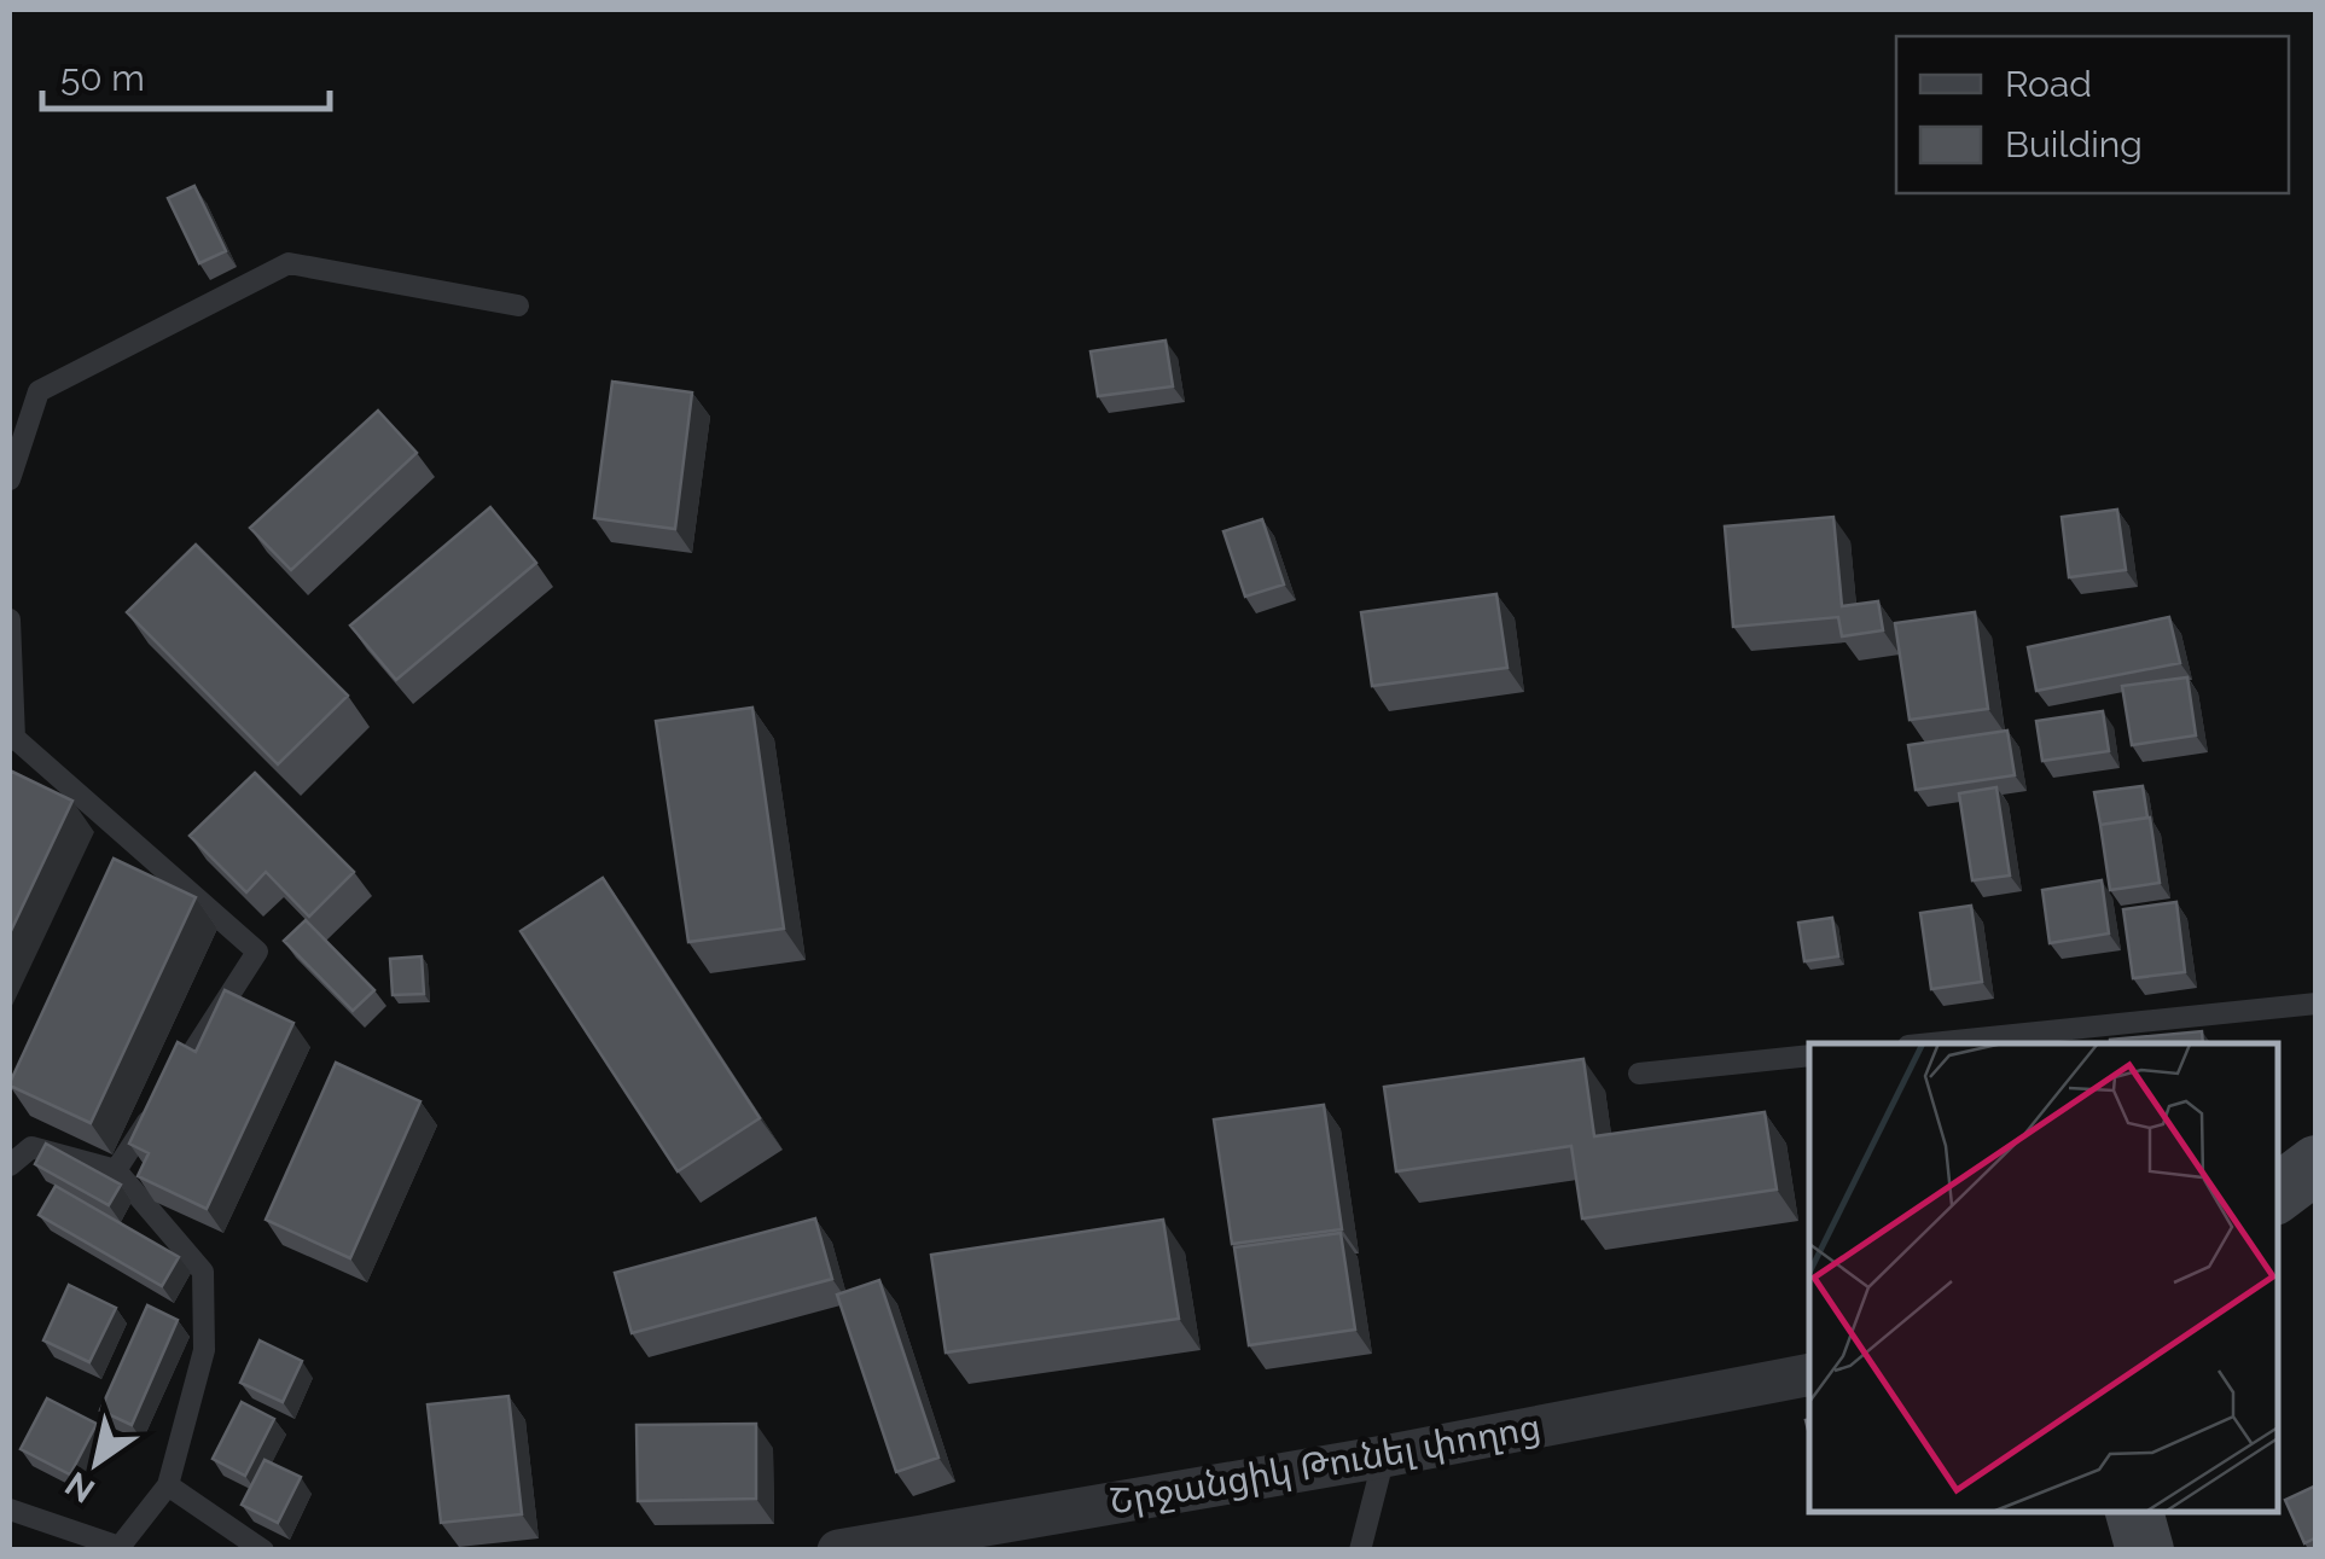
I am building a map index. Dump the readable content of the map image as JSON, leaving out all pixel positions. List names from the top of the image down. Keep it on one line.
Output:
{"streets":{"street":["Շրջանցիկ Թունել փողոց"]},"legend":["Road","Building"],"scale_bar":"50 m","north":"bottom left"}
